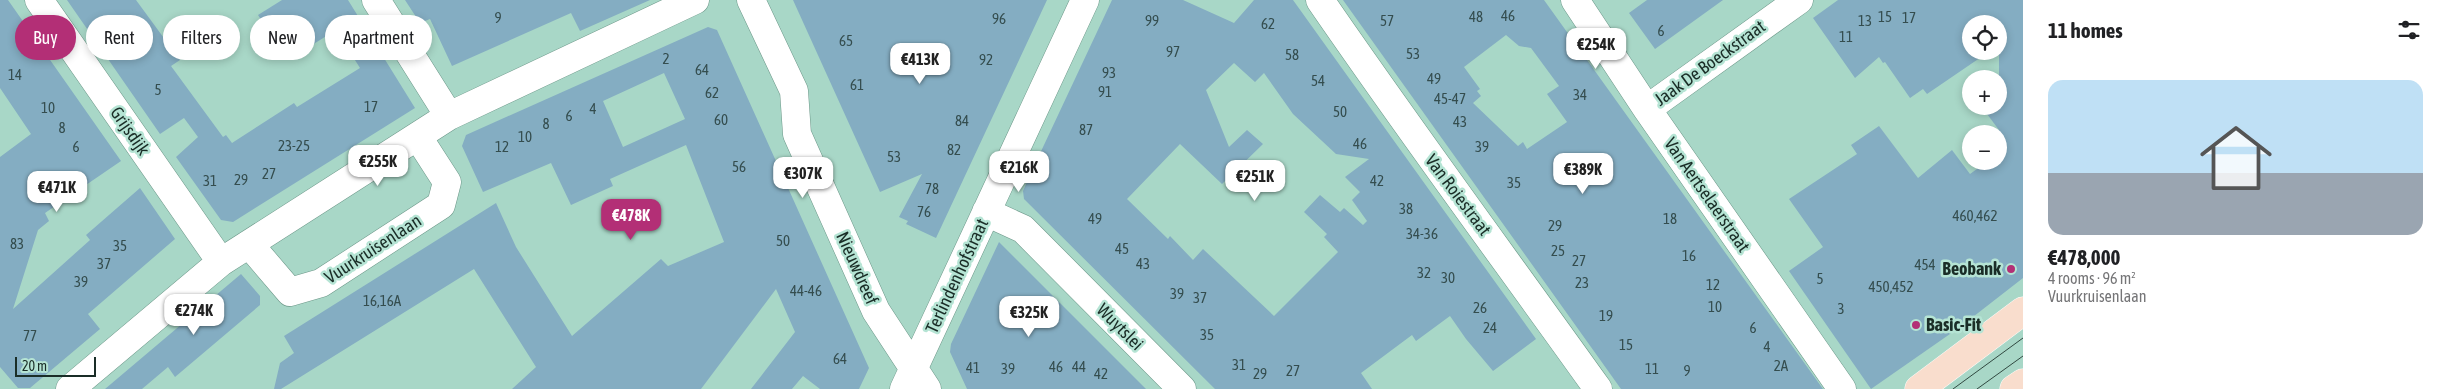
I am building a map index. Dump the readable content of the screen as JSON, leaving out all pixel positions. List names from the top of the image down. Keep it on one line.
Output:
{"streets":{"street":["Jaak De Boeckstraat","Grijsdijk","Van Roiestraat","Van Aertselaerstraat","Vuurkruisenlaan","Nieuwdreef","Terlindenhofstraat","Wuytslei"]},"crossings":[["Jaak De Boeckstraat","Van Aertselaerstraat"],["Nieuwdreef","Terlindenhofstraat"],["Terlindenhofstraat","Wuytslei"]],"places":["Beobank","Basic-Fit"],"house_numbers":["46","48","15","9","17","96","99","57","13","62","6","11","65","97","53","58","2","92","64","93","14","49","54","61","5","91","62","34","45-47","17","10","4","50","6","60","84","43","8","8","87","10","46","23-25","6","12","39","82","53","56","27","29","31","42","35","78","38","76","460,462","49","18","29","34-36","50","83","35","45","25","16","27","37","43","454","32","30","5","39","23","12","450,452","44-46","39","37","16,16A","10","26","3","19","24","6","35","77","15","4","64","31","2A","46","44","41","39","11","27","9","42","29"],"scale_bar":"20 m","page":{"heading":"11 homes","map_buttons":["+","−"],"chip":["Buy","Rent","Filters","New","Apartment"],"price":["€254K","€413K","€255K","€216K","€389K","€307K","€251K","€471K","€478K","€274K","€325K"],"list":[{"name":"€478,000","note":"4 rooms · 96 m² · Vuurkruisenlaan"}],"scale":"20 m"}}
